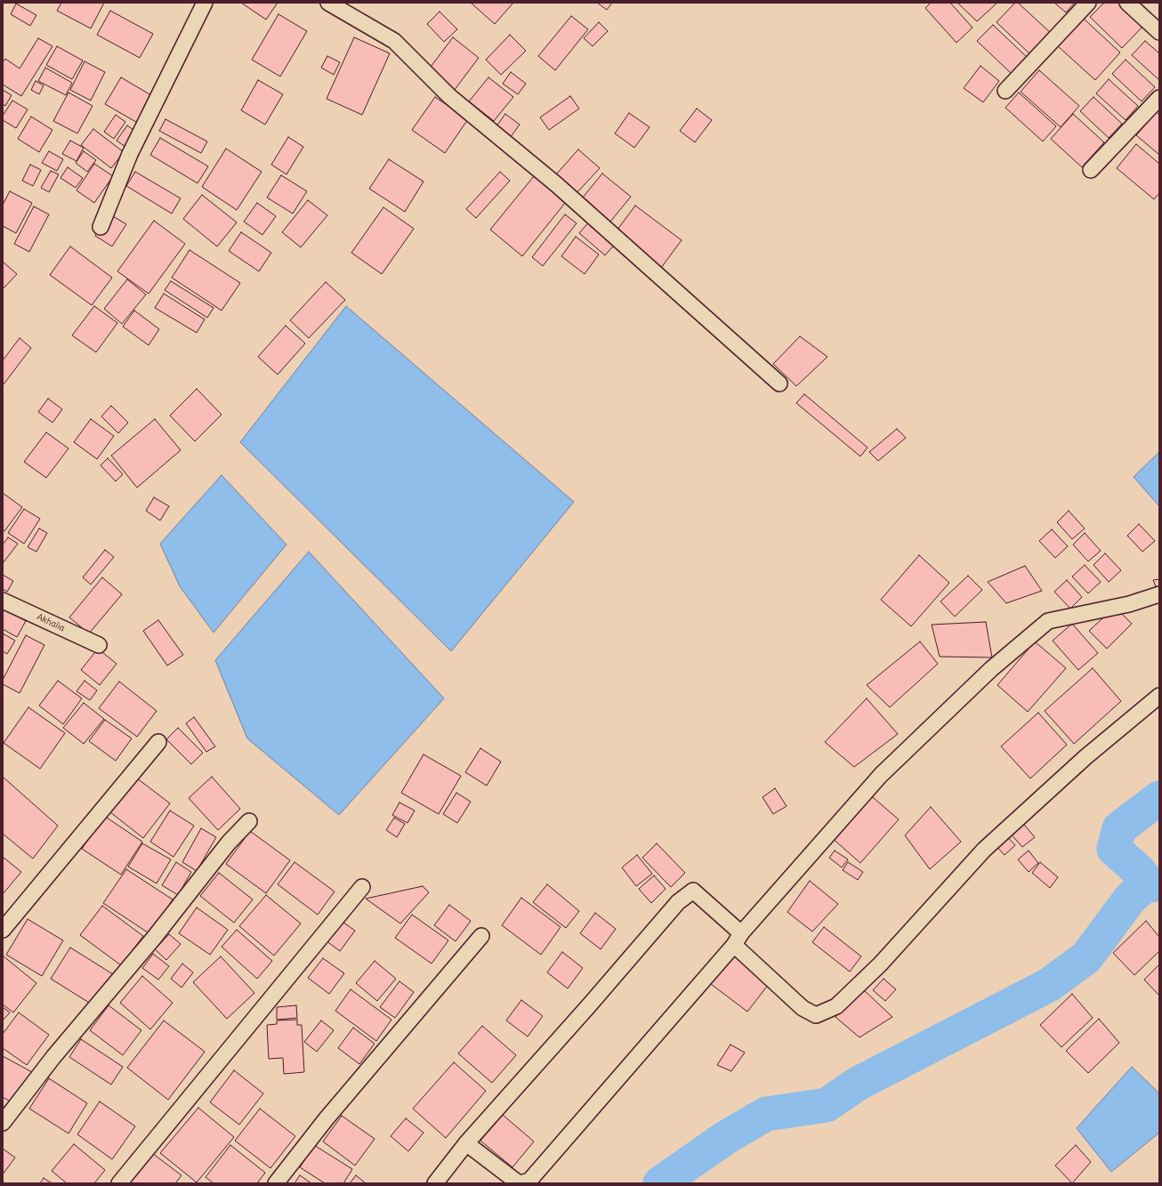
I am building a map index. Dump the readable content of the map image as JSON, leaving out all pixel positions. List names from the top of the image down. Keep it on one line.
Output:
{"streets":{"street":["Akhalia"]}}
